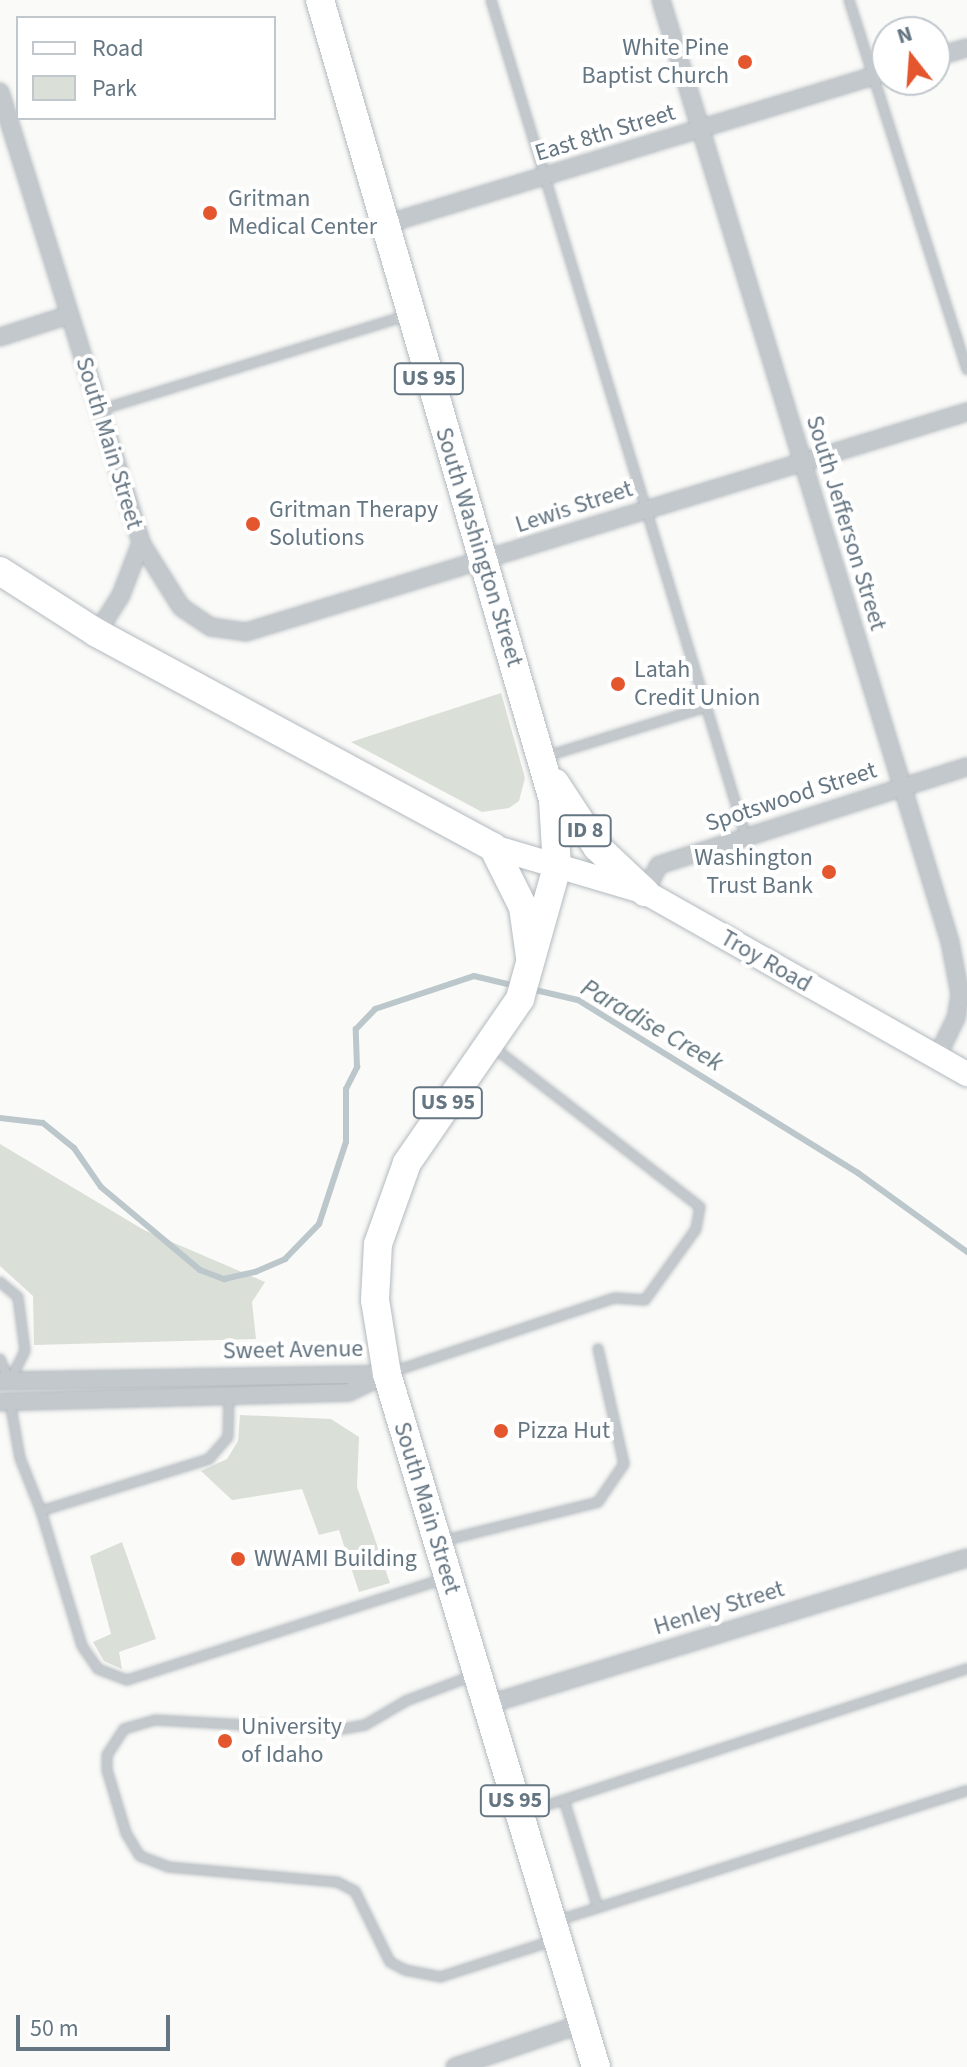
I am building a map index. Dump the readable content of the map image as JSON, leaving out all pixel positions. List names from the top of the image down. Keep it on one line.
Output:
{"streets":{"highway":["US 95","South Main Street","South Washington Street","ID 8"],"main road":["Troy Road"],"street":["East 8th Street","Lewis Street","South Jefferson Street","Spotswood Street","Sweet Avenue","Henley Street"]},"crossings":[["East 8th Street","South Jefferson Street"],["East 8th Street","South Washington Street"],["South Main Street","Lewis Street"],["South Main Street","South Washington Street"],["South Main Street","ID 8"],["South Main Street","Troy Road"],["South Main Street","Sweet Avenue"],["South Main Street","Henley Street"],["Lewis Street","South Jefferson Street"],["Lewis Street","South Washington Street"],["South Jefferson Street","Spotswood Street"],["South Jefferson Street","Troy Road"],["South Washington Street","ID 8"],["South Washington Street","Troy Road"],["Spotswood Street","ID 8"],["Spotswood Street","Troy Road"],["ID 8","Troy Road"]],"water":["Paradise Creek"],"places":["White Pine Baptist Church","Gritman Medical Center","Gritman Therapy Solutions","Latah Credit Union","Washington Trust Bank","Pizza Hut","WWAMI Building","University of Idaho"],"legend":["Road","Park"],"scale_bar":"50 m","north":"top"}
